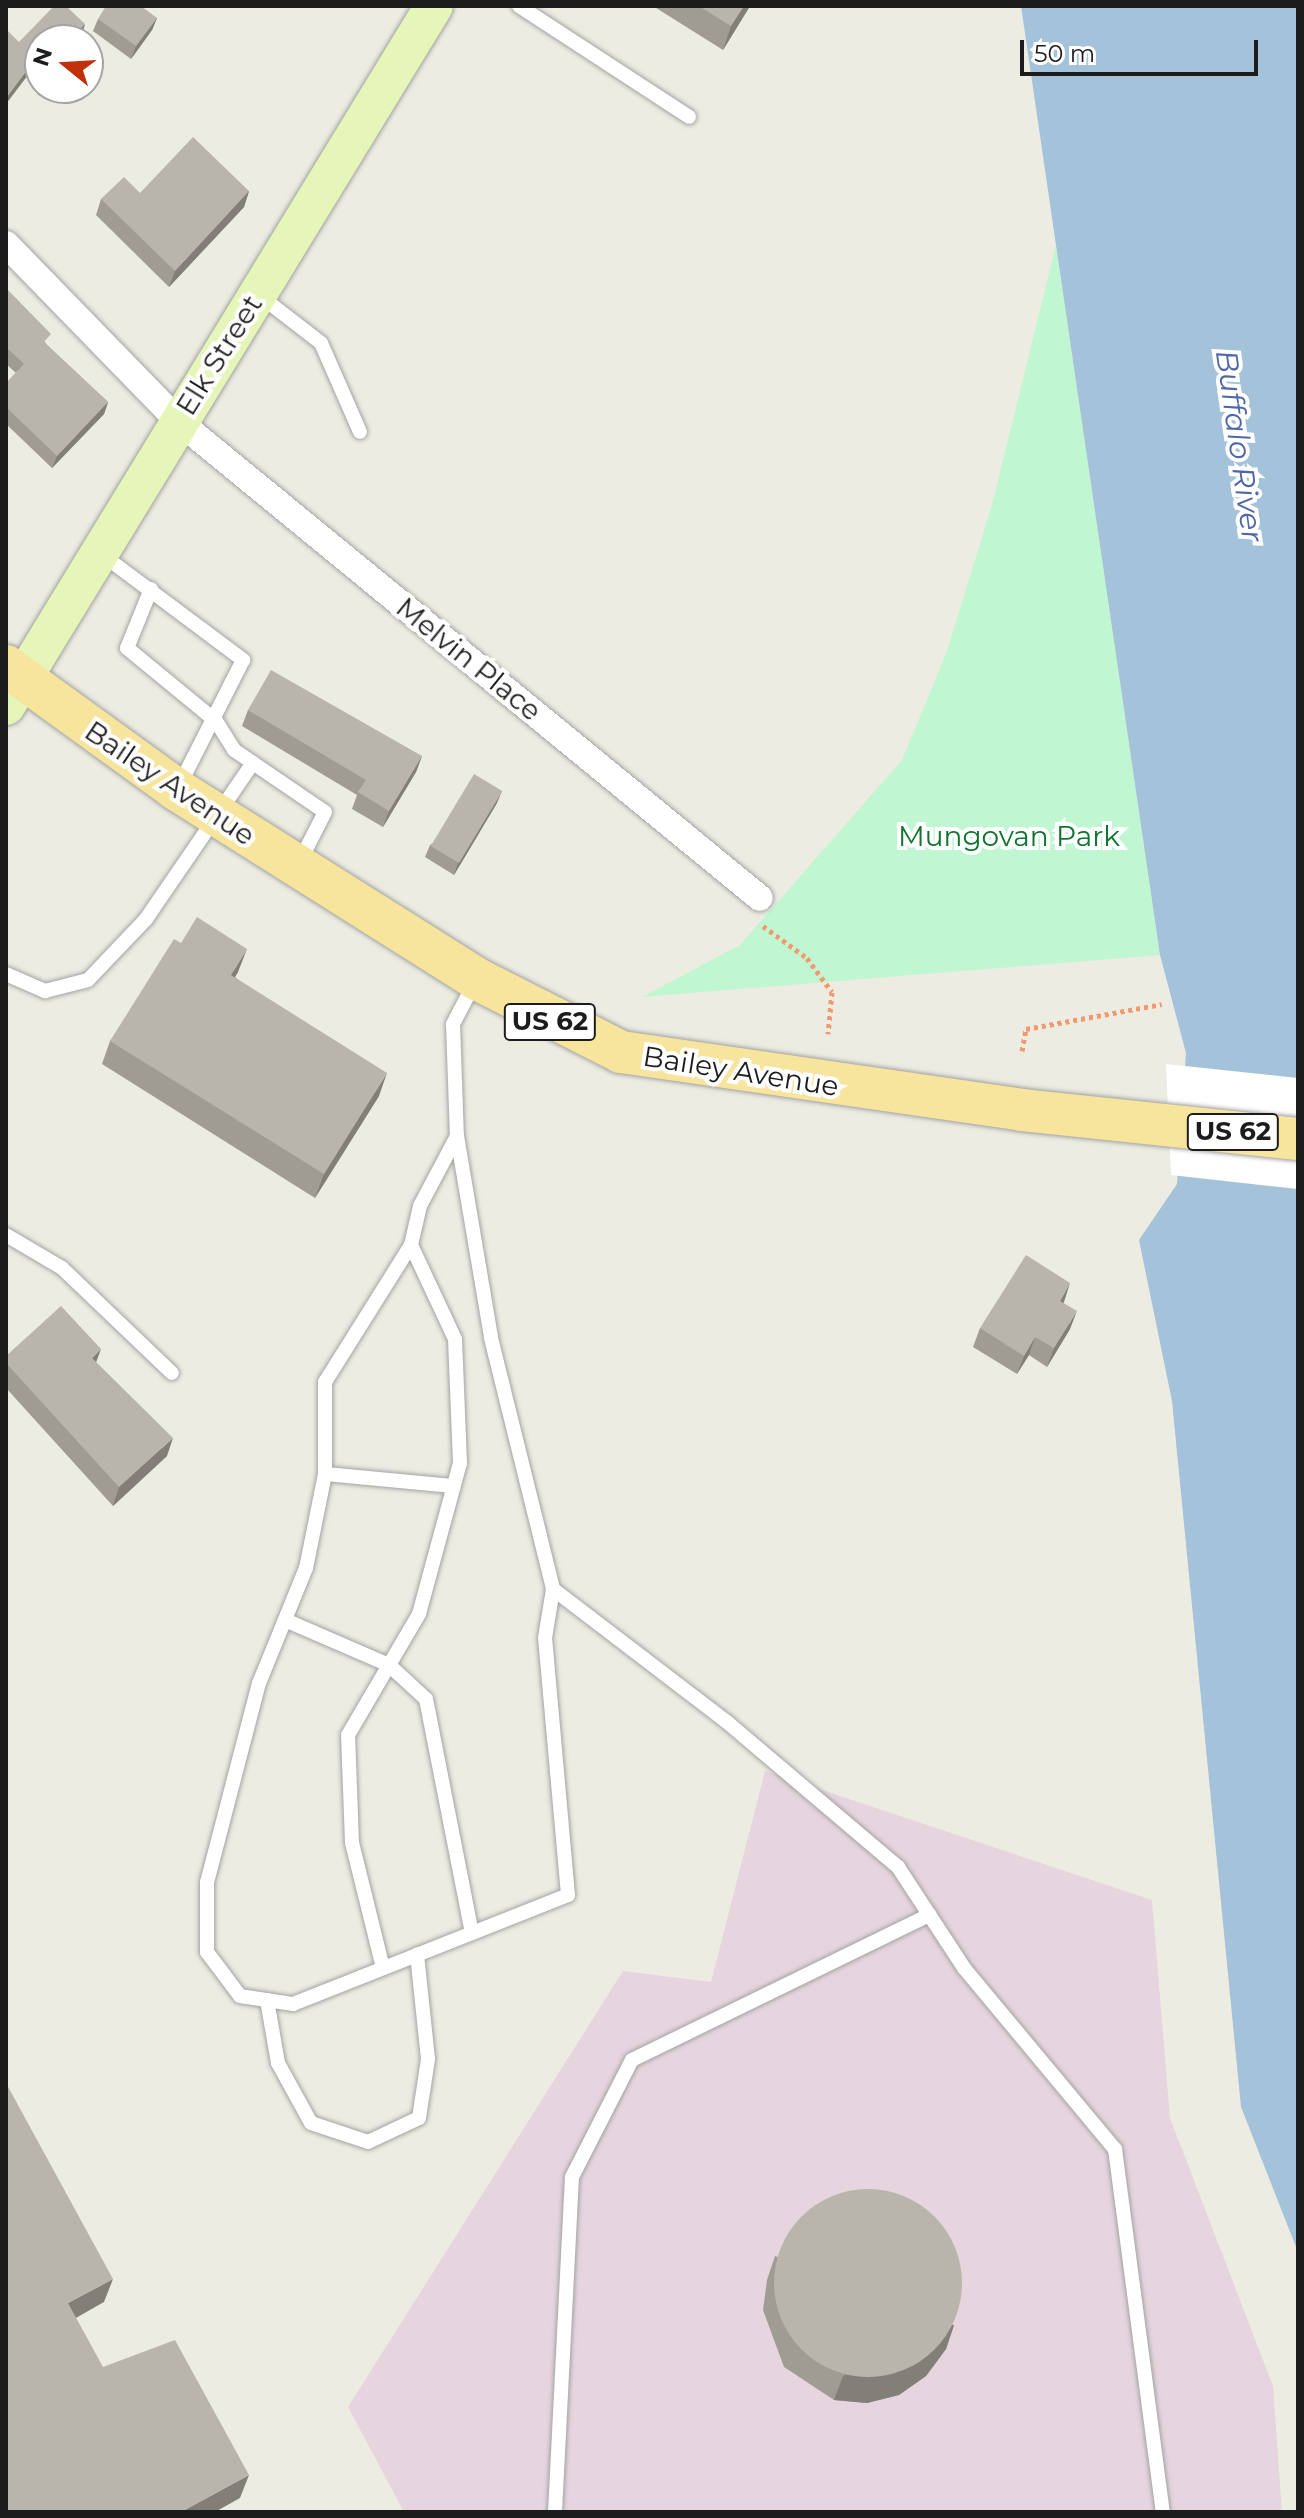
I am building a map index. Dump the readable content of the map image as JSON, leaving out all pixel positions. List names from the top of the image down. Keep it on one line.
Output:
{"streets":{"main road":["Elk Street","Bailey Avenue","US 62"],"street":["Melvin Place"]},"crossings":[["Elk Street","Melvin Place"],["Elk Street","Bailey Avenue"]],"water":["Buffalo River"],"parks":["Mungovan Park"],"scale_bar":"50 m","north":"left"}
